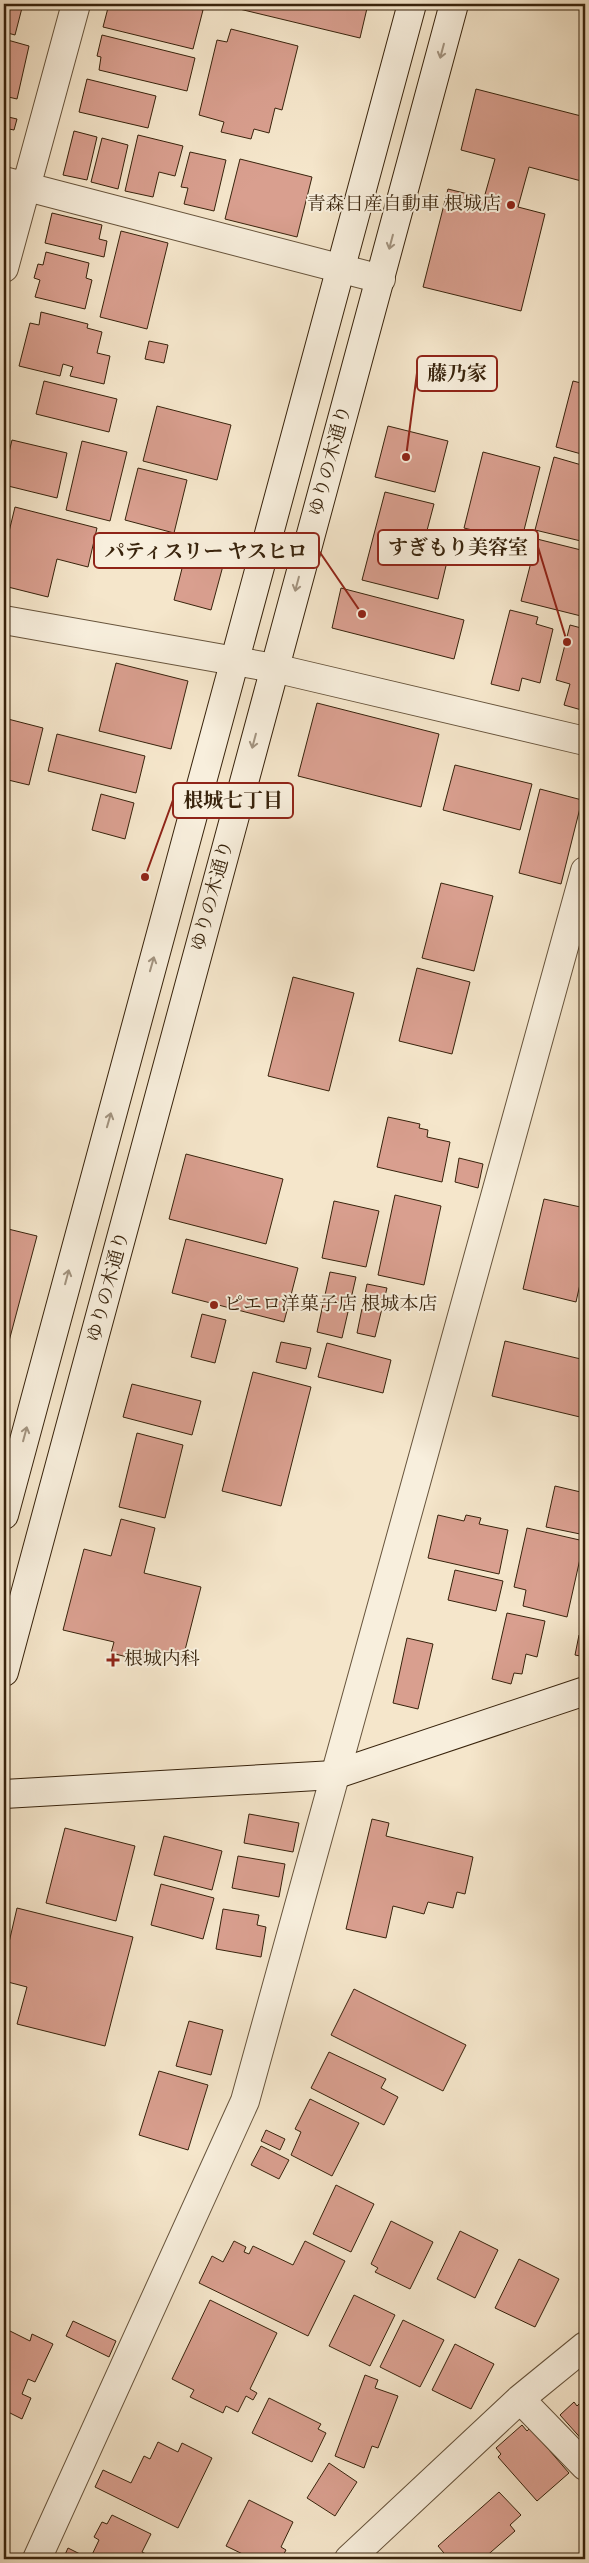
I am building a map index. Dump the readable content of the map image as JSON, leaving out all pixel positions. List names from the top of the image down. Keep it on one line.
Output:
{"streets":{"street":["ゆりの木通り"]},"places":{"other":["青森日産自動車 根城店","藤乃家","パティスリー ヤスヒロ","すぎもり美容室","根城七丁目","ピエロ洋菓子店 根城本店"],"health":["根城内科"]}}
